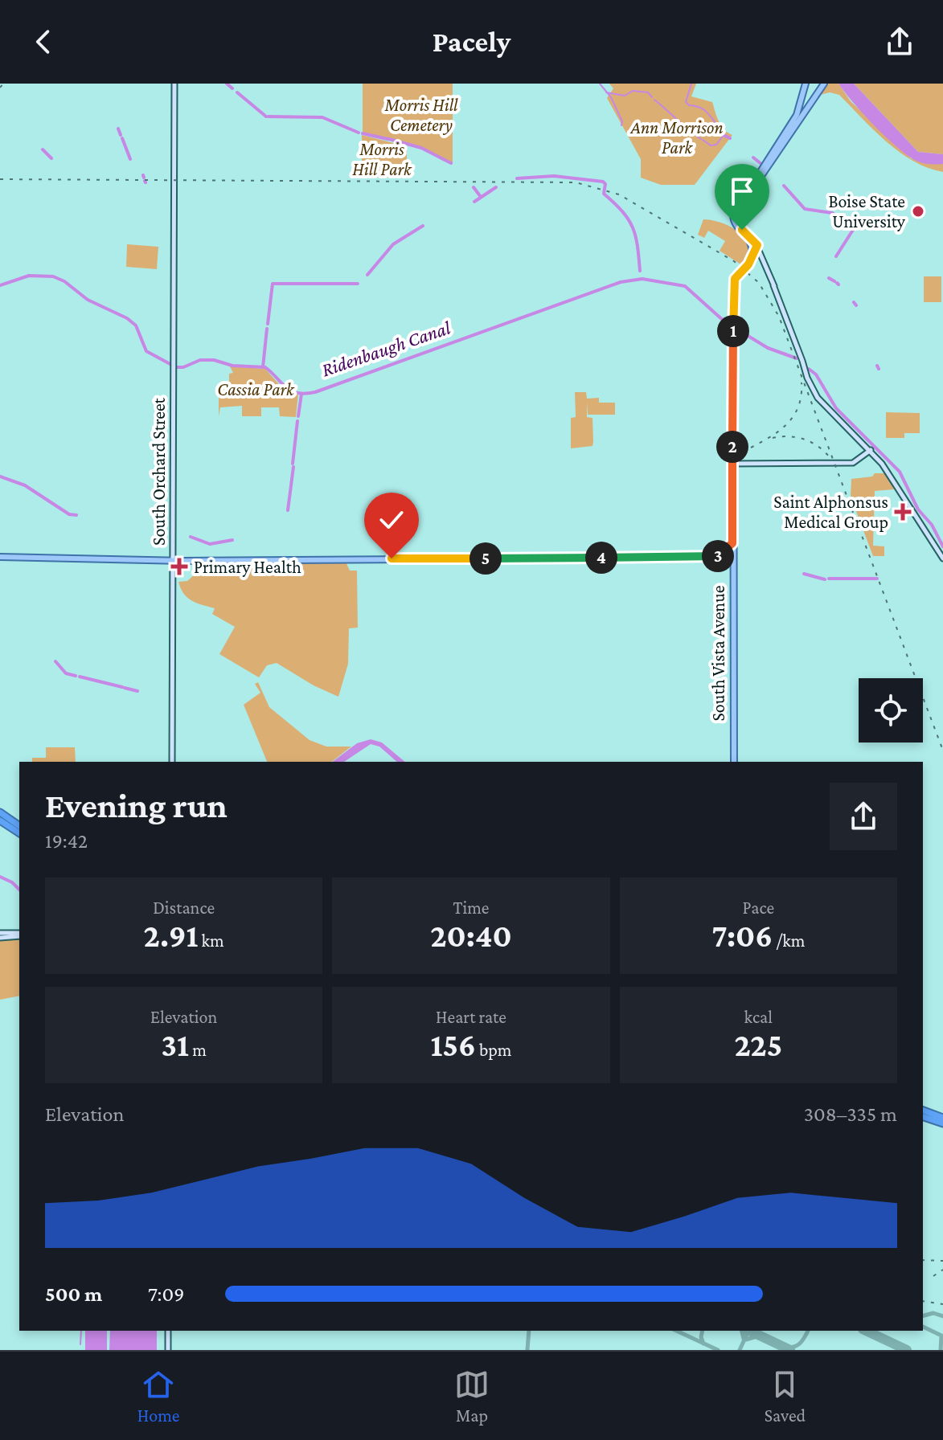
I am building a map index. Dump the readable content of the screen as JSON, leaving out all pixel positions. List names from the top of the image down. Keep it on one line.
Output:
{"streets":{"main road":["South Orchard Street","South Vista Avenue"]},"water":["Ridenbaugh Canal"],"parks":["Morris Hill Cemetery","Ann Morrison Park","Morris Hill Park","Cassia Park"],"places":{"other":["Boise State University"],"health":["Saint Alphonsus Medical Group","Primary Health"]},"page":{"header":"Pacely","pins":["1","2","3","4","5"],"heading":["Evening run","19:42"],"stats":[["Distance","2.91 km"],["Time","20:40"],["Pace","7:06 /km"],["Elevation","31 m"],["Heart rate","156 bpm"],["kcal","225"]],"chart":["Elevation","308–335 m"],"list":[{"name":"500 m","note":"7:09"}],"tabs":["Home","Map","Saved"]}}
